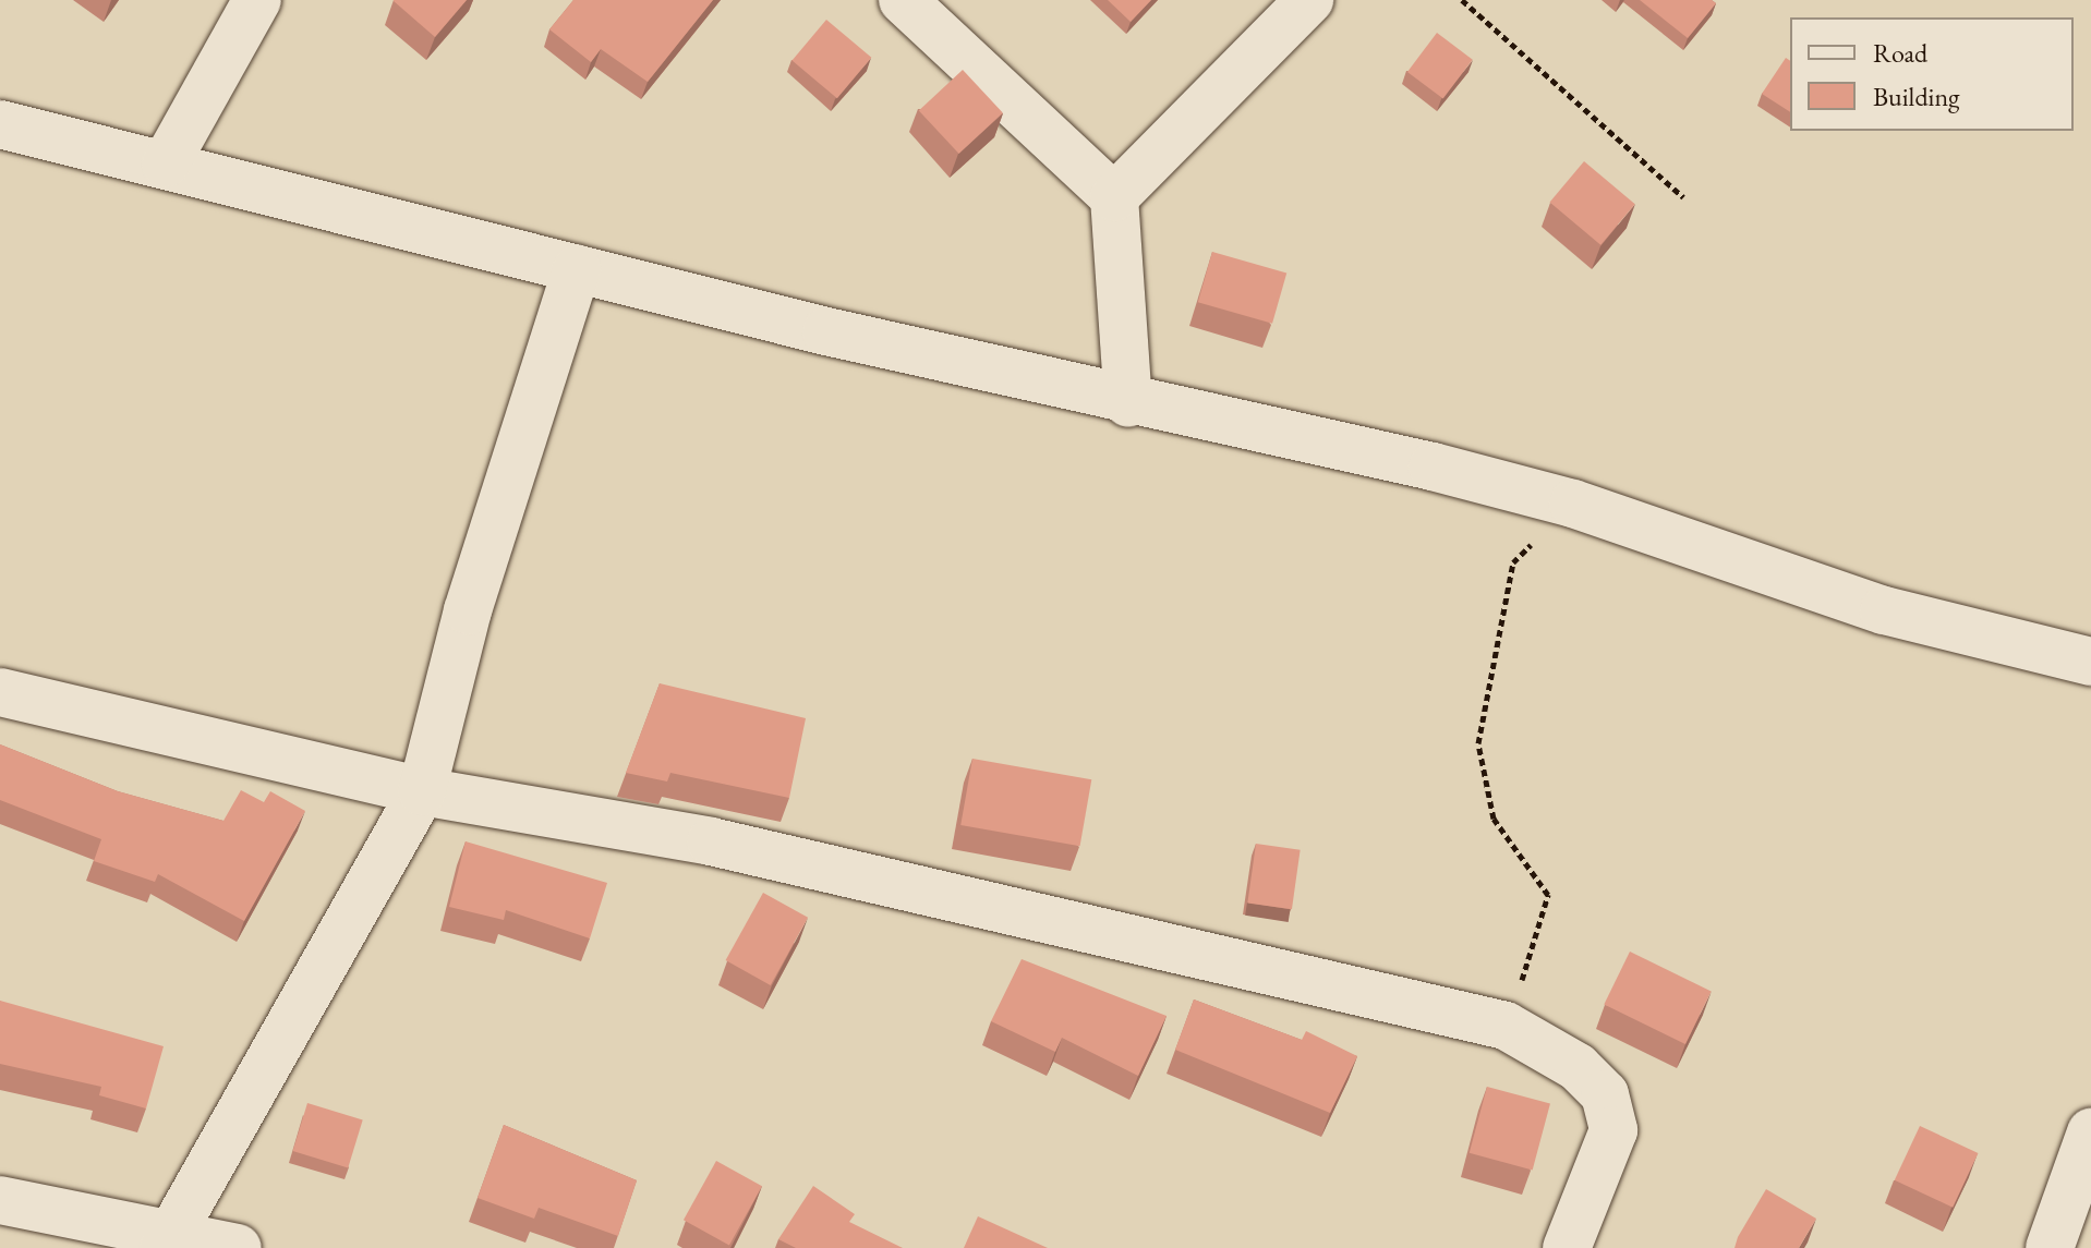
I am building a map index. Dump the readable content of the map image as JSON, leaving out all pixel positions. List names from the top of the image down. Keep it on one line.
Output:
{"legend":["Road","Building"]}
